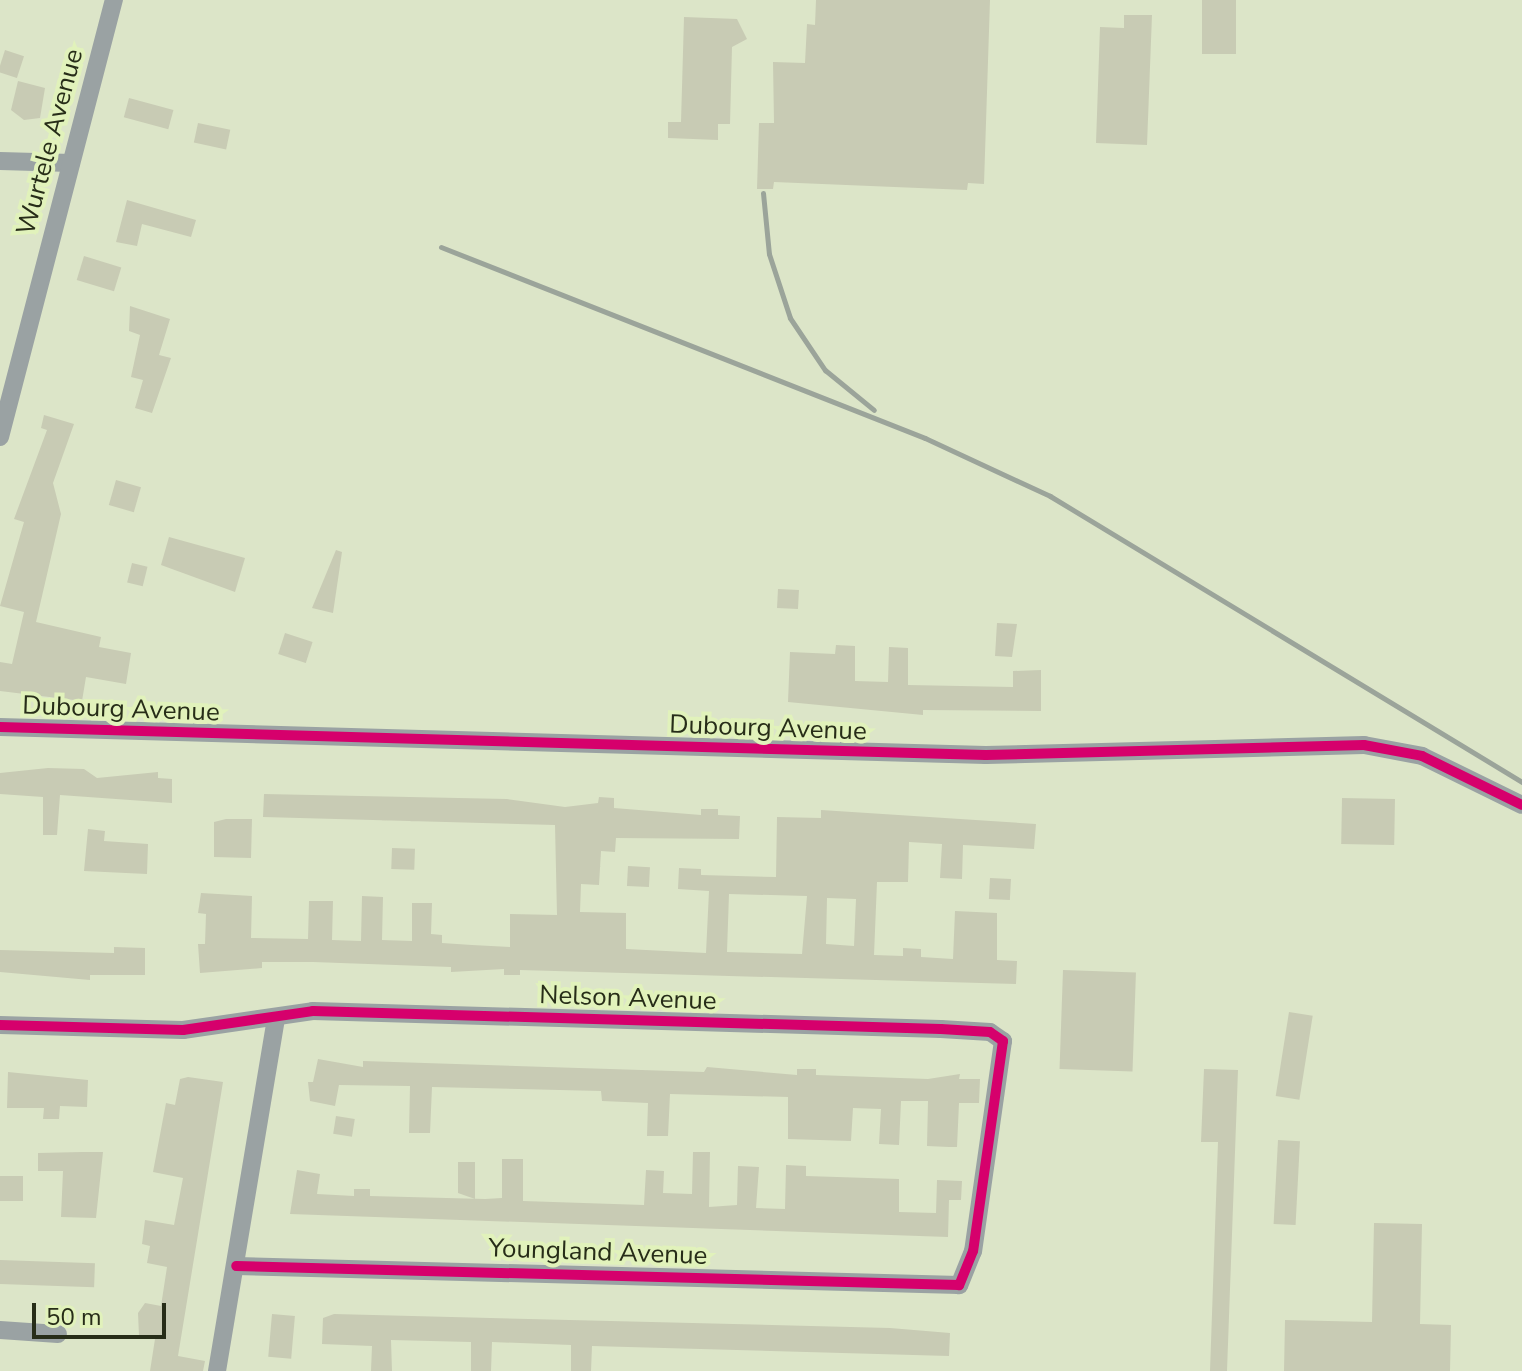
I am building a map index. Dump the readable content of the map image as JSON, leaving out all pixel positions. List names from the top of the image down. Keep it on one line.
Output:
{"streets":{"street":["Wurtele Avenue","Dubourg Avenue","Nelson Avenue","Youngland Avenue"]},"crossings":[["Nelson Avenue","Youngland Avenue"]],"scale_bar":"50 m"}
